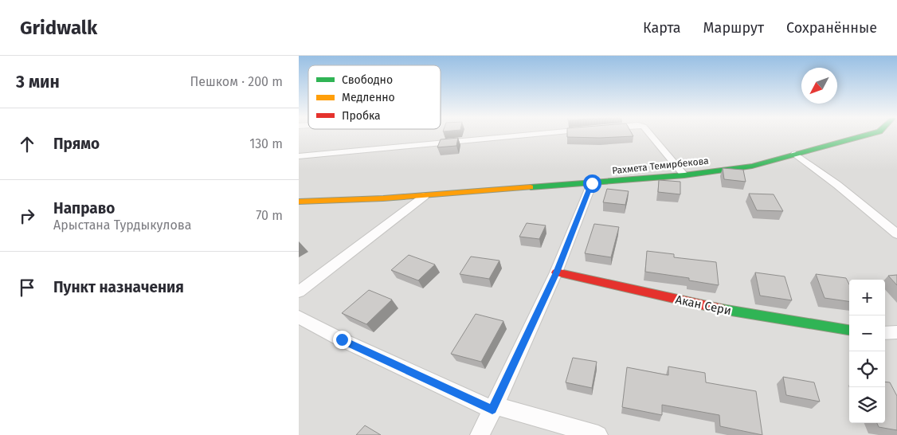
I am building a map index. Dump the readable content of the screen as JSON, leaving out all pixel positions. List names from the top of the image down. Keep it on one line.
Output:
{"streets":{"street":["Рахмета Темирбекова","Акан Сери"]},"legend":["Свободно","Медленно","Пробка"],"north":"bottom left","page":{"header":"Gridwalk","nav":["Карта","Маршрут","Сохранённые"],"heading":["3 мин","Пешком · 200 m"],"list":[["Прямо","130 m"],["Направо","Арыстана Турдыкулова","70 m"],"Пункт назначения"],"map_buttons":["+","−"]}}
